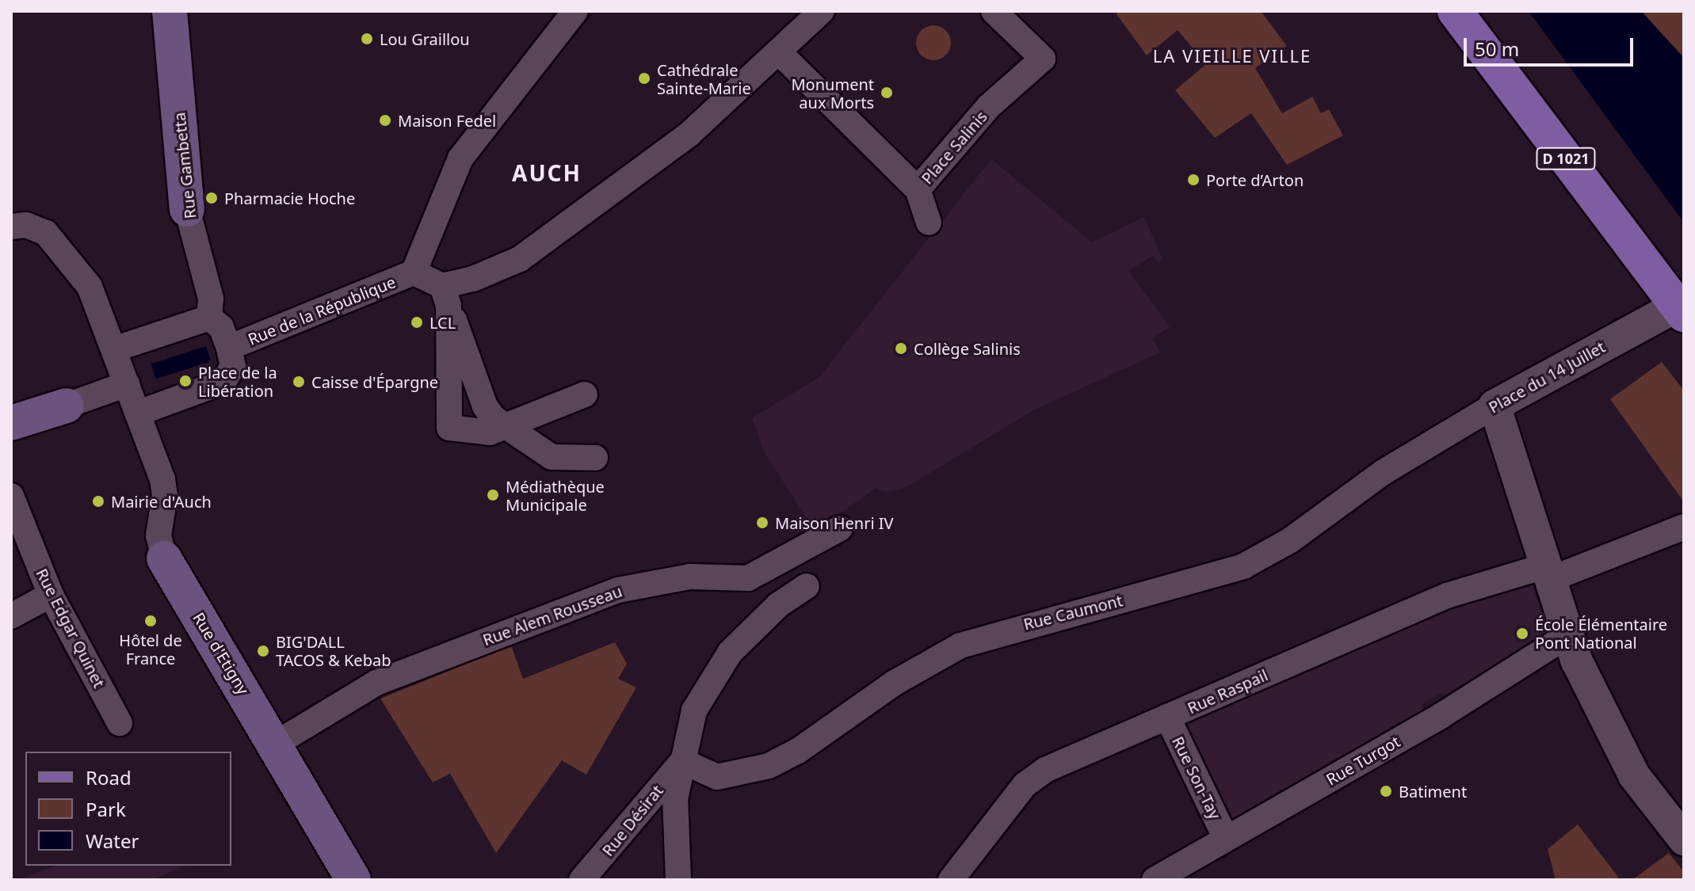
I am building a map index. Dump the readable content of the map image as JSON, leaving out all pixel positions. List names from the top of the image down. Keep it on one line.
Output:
{"streets":{"main road":["D 1021","Rue Gambetta","Rue d'Etigny"],"street":["Place Salinis","Rue de la République","Place du 14 Juillet","Rue Caumont","Rue Alem Rousseau","Rue Edgar Quinet","Rue Raspail","Rue Turgot","Rue Son-Tay","Rue Désirat"]},"crossings":[["D 1021","Place du 14 Juillet"],["Place du 14 Juillet","Rue Caumont"],["Rue Caumont","Rue Désirat"],["Rue Alem Rousseau","Rue d'Etigny"],["Rue Raspail","Rue Son-Tay"],["Rue Turgot","Rue Son-Tay"]],"districts":["LA VIEILLE VILLE","AUCH"],"places":["Lou Graillou","Cathédrale Sainte-Marie","Monument aux Morts","Maison Fedel","Porte d’Arton","Pharmacie Hoche","LCL","Collège Salinis","Place de la Libération","Caisse d'Épargne","Médiathèque Municipale","Mairie d'Auch","Maison Henri IV","Hôtel de France","École Élémentaire Pont National","BIG'DALL TACOS & Kebab","Batiment"],"legend":["Road","Park","Water"],"scale_bar":"50 m"}
